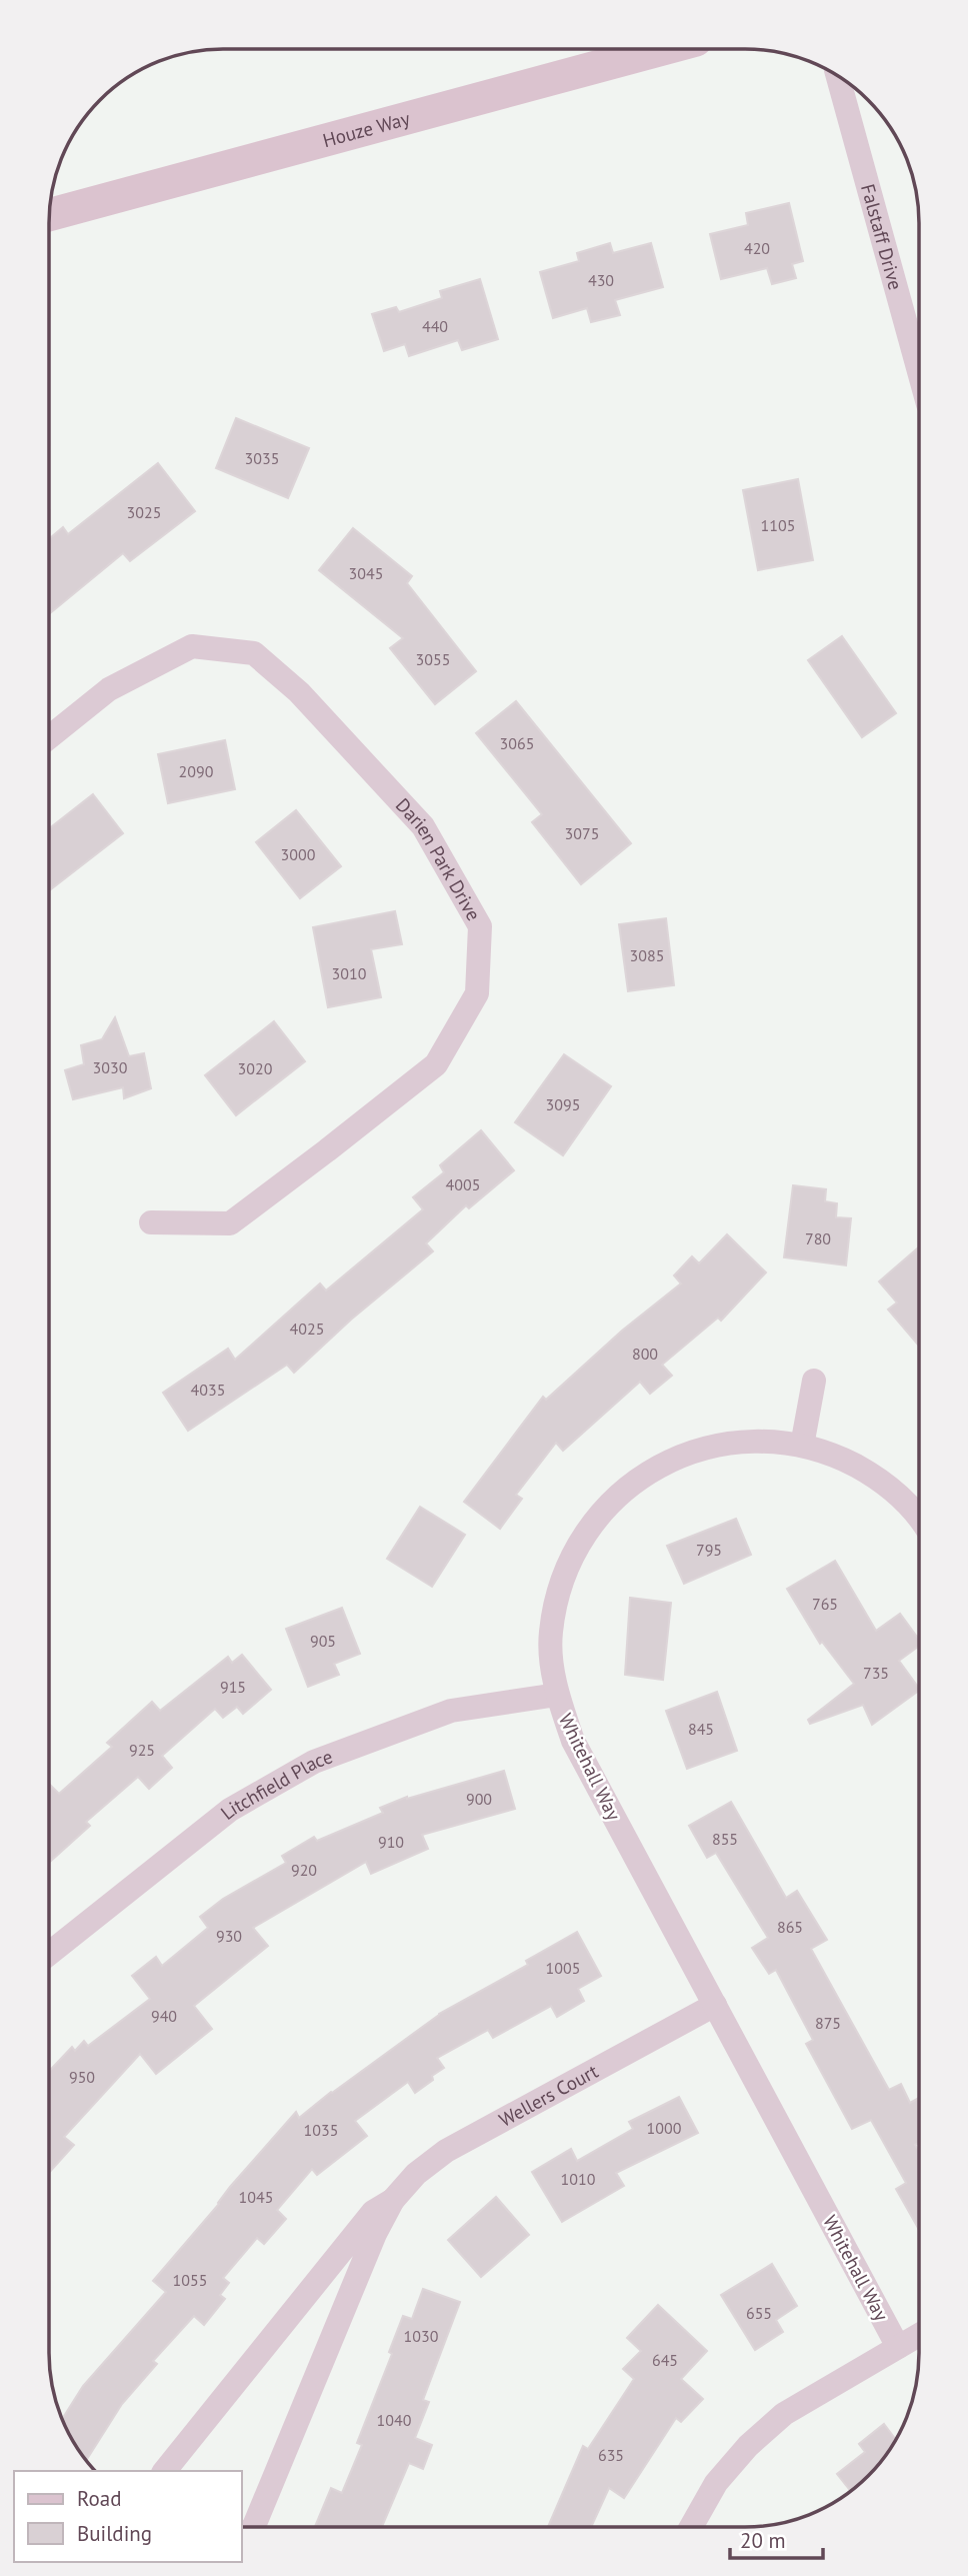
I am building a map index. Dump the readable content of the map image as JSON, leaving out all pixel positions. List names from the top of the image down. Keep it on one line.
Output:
{"streets":{"street":["Houze Way","Falstaff Drive","Darien Park Drive","Whitehall Way","Litchfield Place","Wellers Court"]},"crossings":[["Whitehall Way","Litchfield Place"],["Whitehall Way","Wellers Court"]],"house_numbers":["420","430","440","3035","3025","1105","3045","3055","3065","2090","3075","3000","3085","3010","3030","3020","3095","4005","780","4025","800","4035","795","765","905","735","915","845","925","900","855","910","920","865","930","1005","940","875","950","1000","1035","1010","1045","1055","655","1030","645","1040","635"],"legend":["Road","Building"],"scale_bar":"20 m"}
